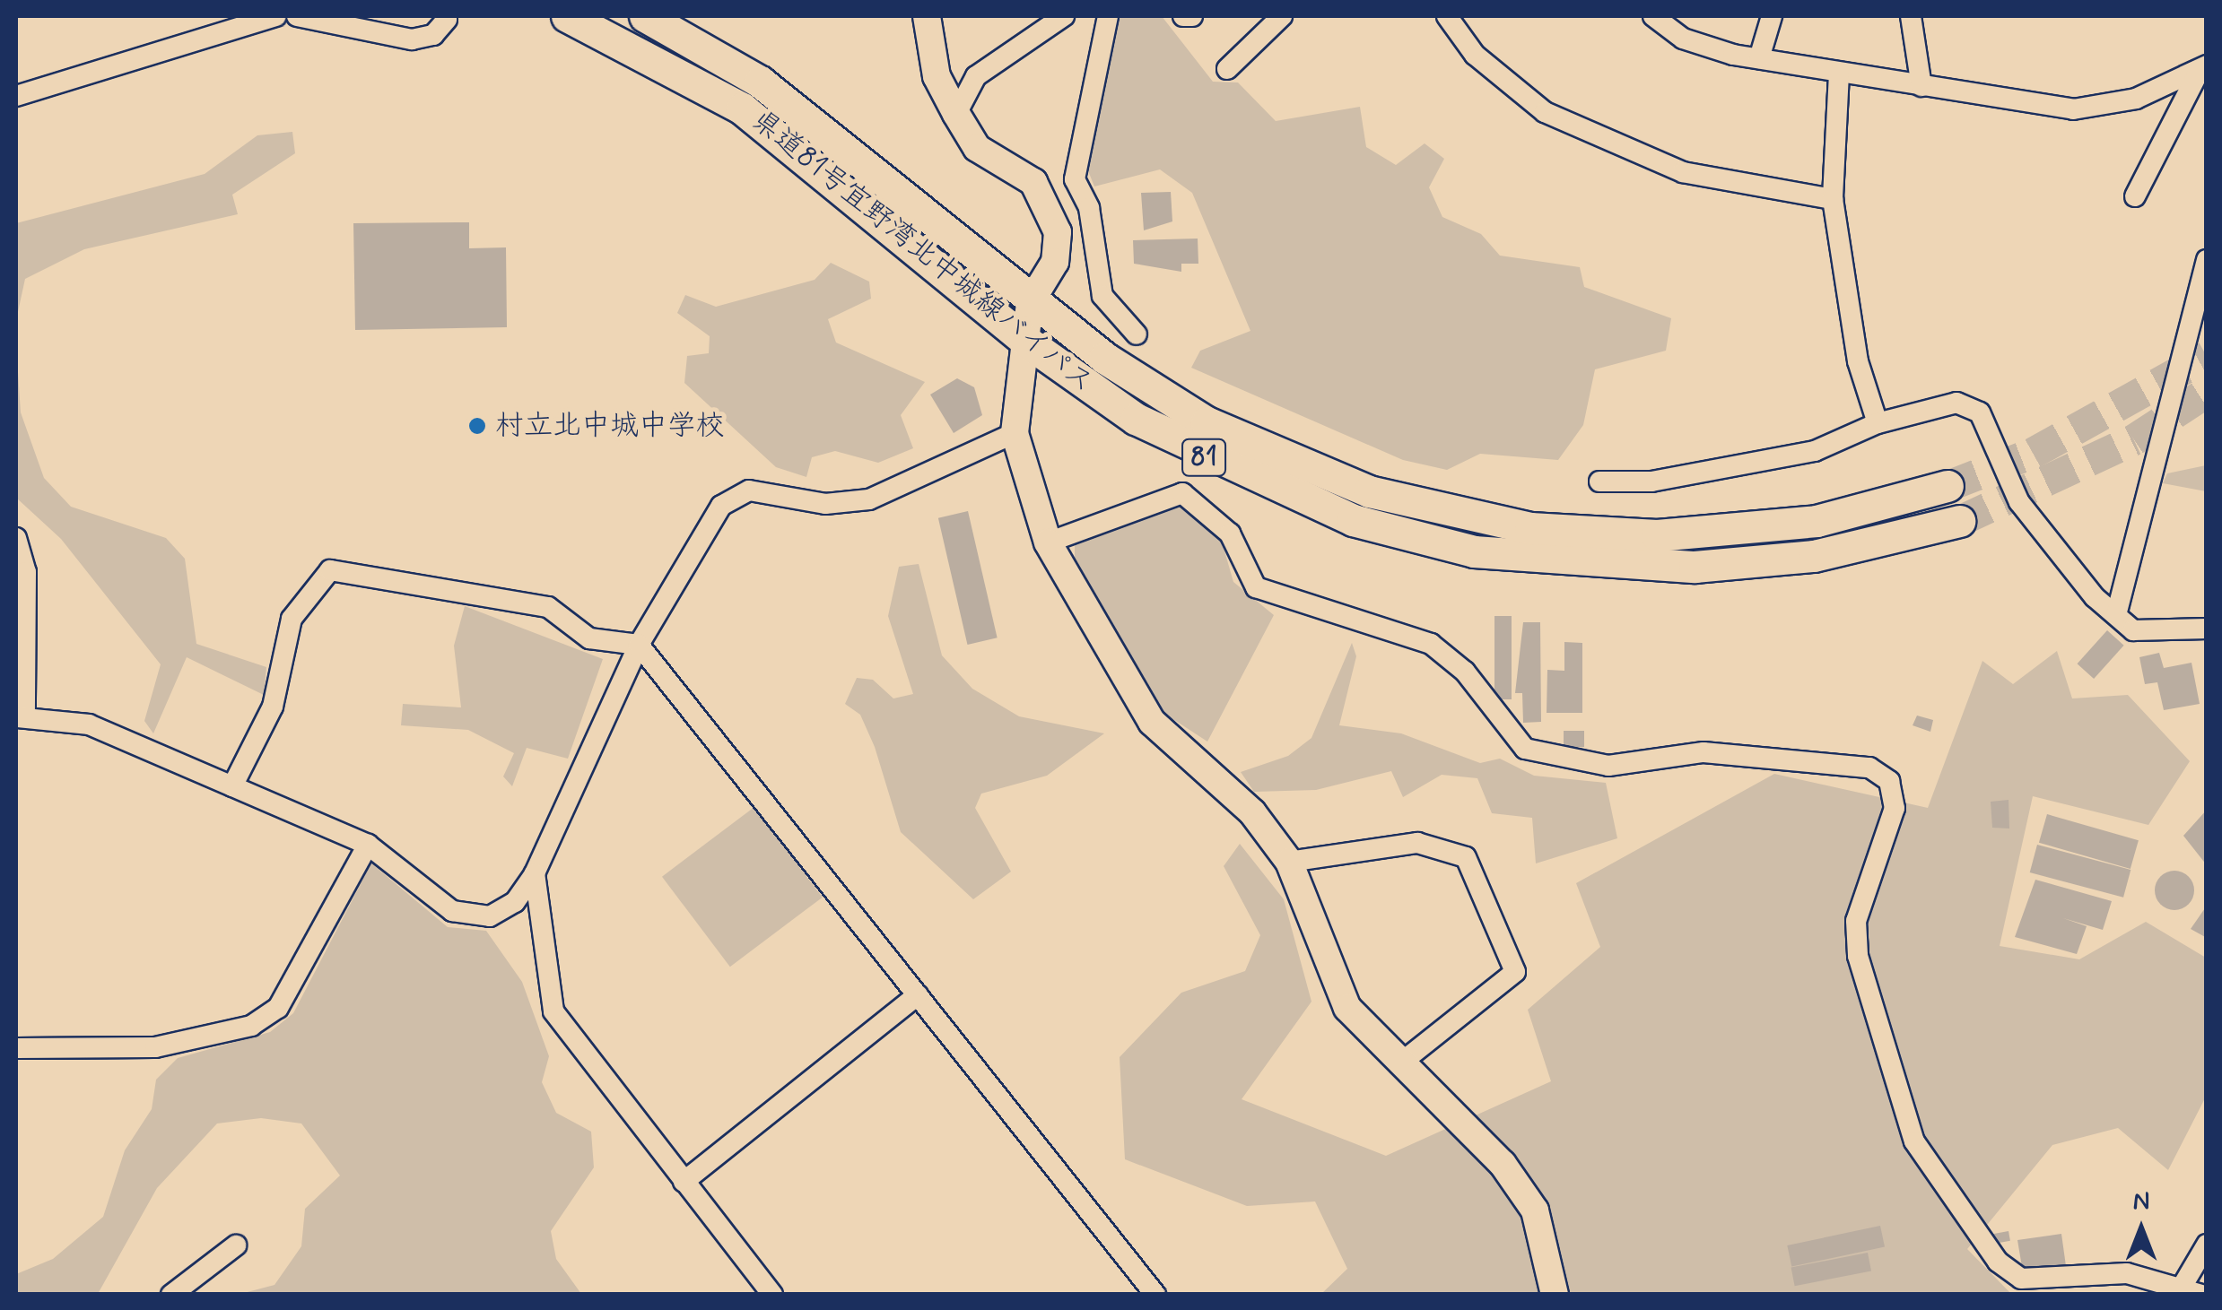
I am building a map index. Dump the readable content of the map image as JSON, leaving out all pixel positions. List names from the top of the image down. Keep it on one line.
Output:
{"streets":{"main road":["県道81号宜野湾北中城線バイパス","81"]},"places":["村立北中城中学校"],"north":"top"}
